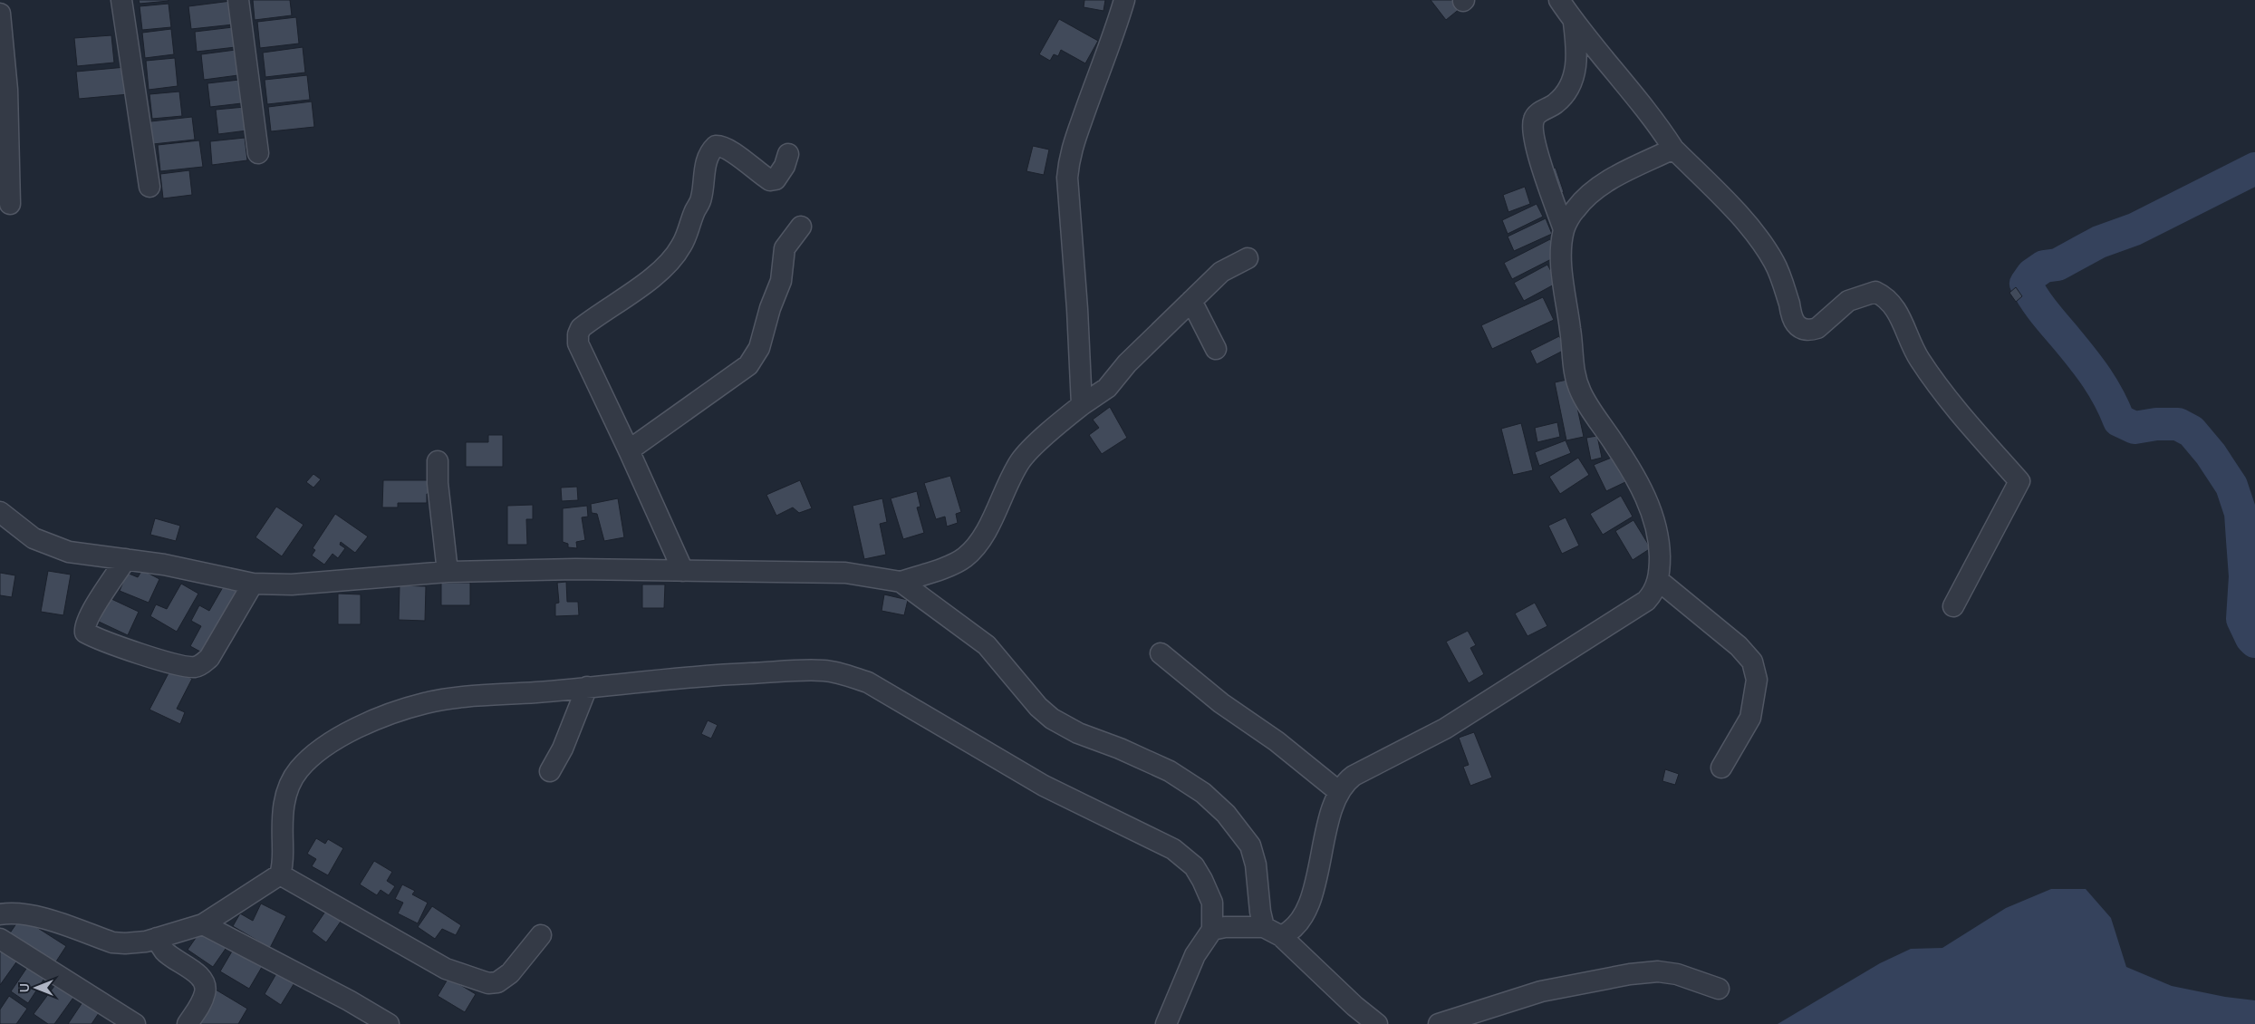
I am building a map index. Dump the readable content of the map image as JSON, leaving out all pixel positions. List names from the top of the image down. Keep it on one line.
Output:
{"north":"left"}
